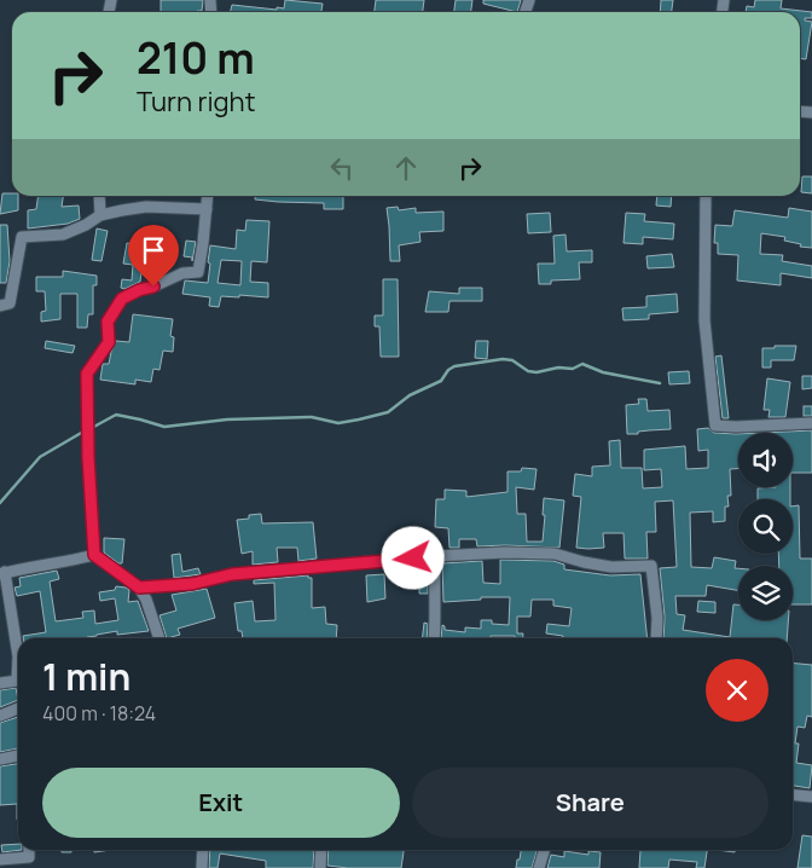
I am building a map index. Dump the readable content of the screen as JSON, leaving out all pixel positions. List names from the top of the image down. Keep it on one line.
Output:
{"page":{"turn":["210 m","Turn right"],"heading":["1 min","400 m · 18:24"],"buttons":["Exit","Share"]}}
